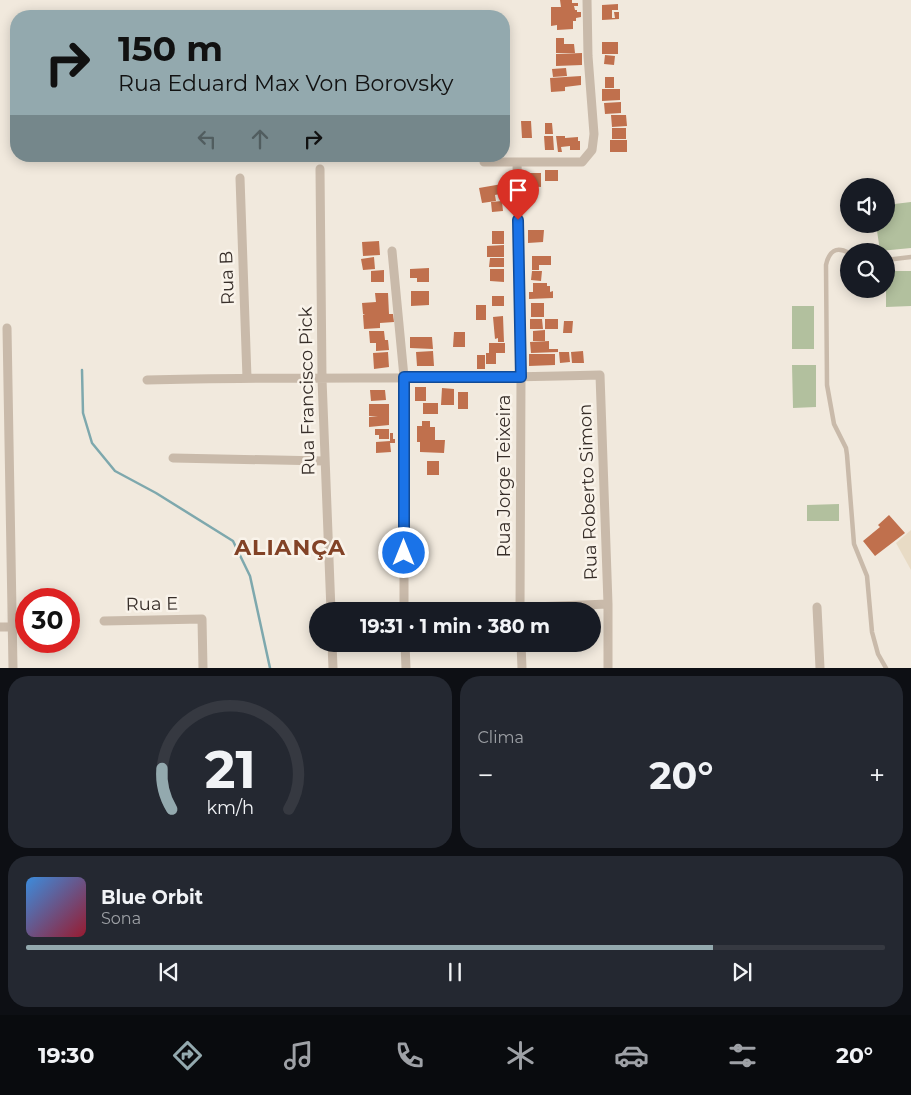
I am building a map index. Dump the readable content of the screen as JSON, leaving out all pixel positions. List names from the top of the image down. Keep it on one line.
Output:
{"streets":{"street":["Rua B","Rua Francisco Pick","Rua Jorge Teixeira","Rua Roberto Simon","Rua E"]},"crossings":[["Rua Jorge Teixeira","Rua Roberto Simon"]],"districts":["ALIANÇA"],"page":{"turn":["150 m","Rua Eduard Max Von Borovsky"],"limit":"30","trip":"19:31 · 1 min · 380 m","tile":"Clima","heat":["−","20°","+"],"song":["Blue Orbit","Sona"],"tabs":["19:30","20°"],"gauge":["21","km/h"]}}
